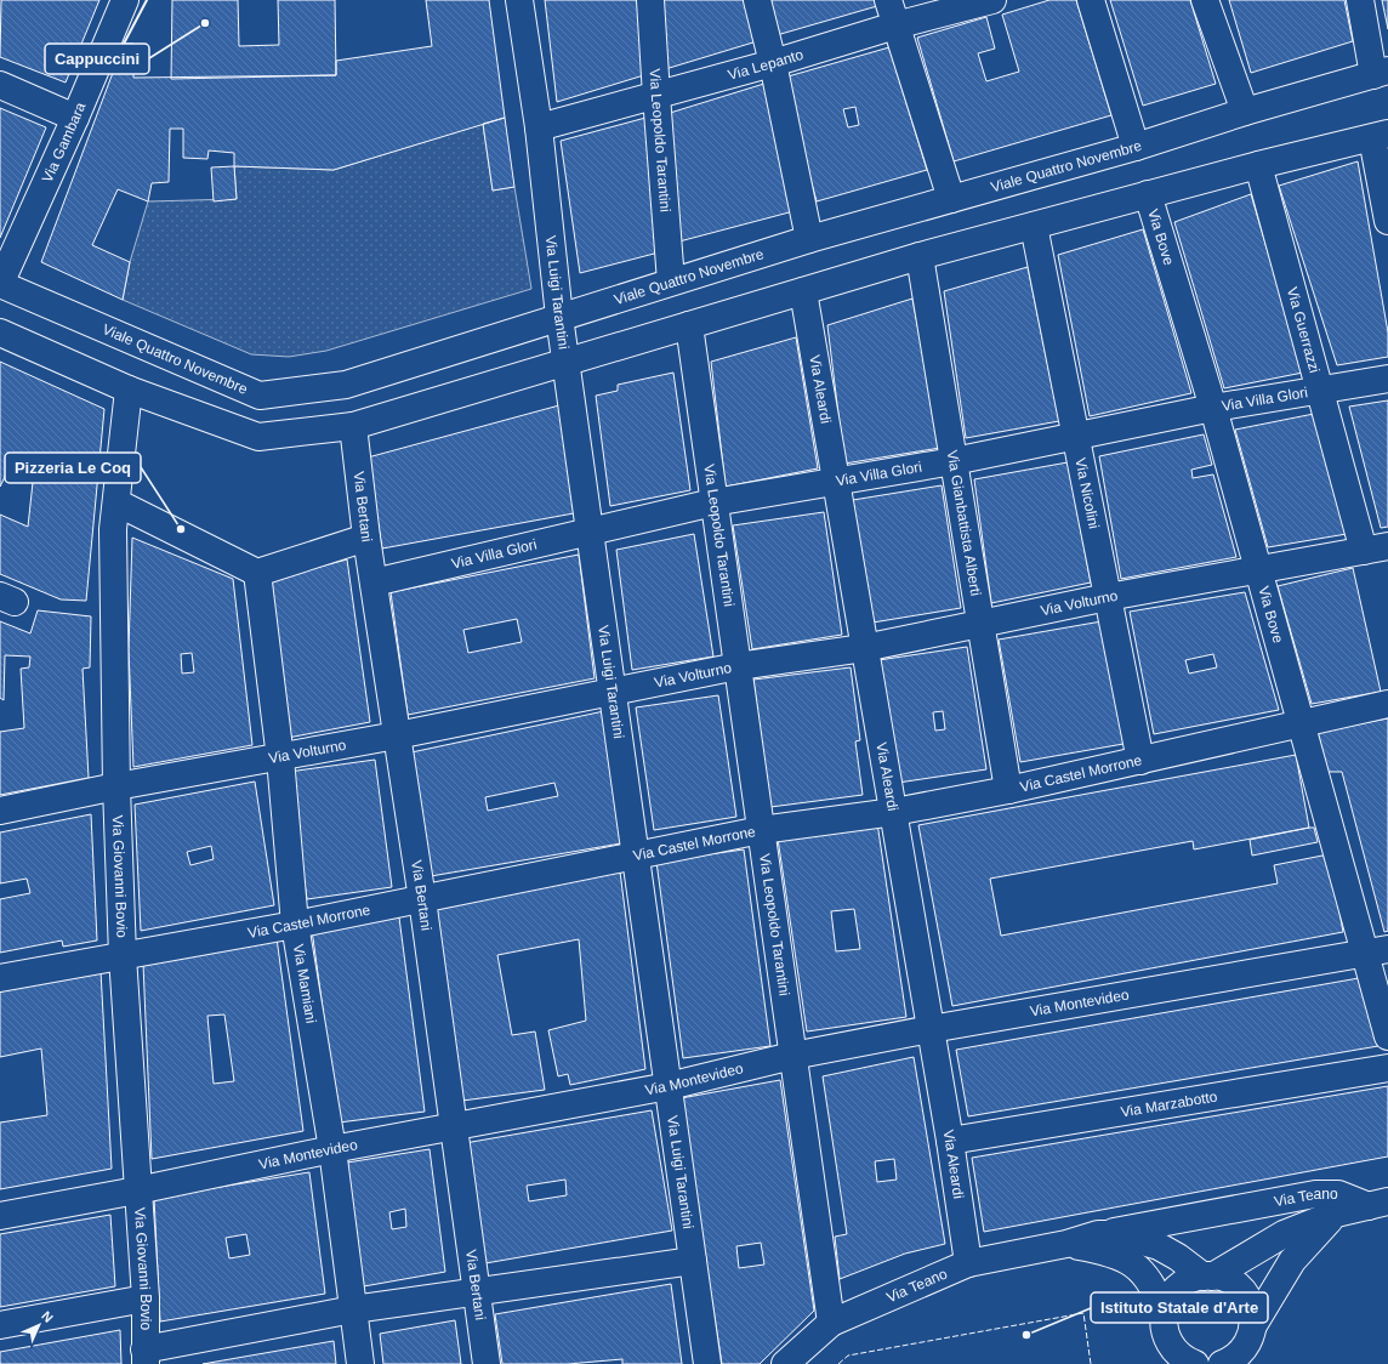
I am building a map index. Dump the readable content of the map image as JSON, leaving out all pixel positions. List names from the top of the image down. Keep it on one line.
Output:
{"streets":{"street":["Via Lepanto","Via Leopoldo Tarantini","Via Gambara","Viale Quattro Novembre","Via Bove","Via Luigi Tarantini","Via Guerrazzi","Via Aleardi","Via Villa Glori","Via Nicolini","Via Bertani","Via Gianbattista Alberti","Via Volturno","Via Castel Morrone","Via Giovanni Bovio","Via Mamiani","Via Montevideo","Via Marzabotto","Via Teano"]},"crossings":[["Via Lepanto","Via Leopoldo Tarantini"],["Via Lepanto","Via Luigi Tarantini"],["Via Leopoldo Tarantini","Viale Quattro Novembre"],["Via Leopoldo Tarantini","Via Villa Glori"],["Via Leopoldo Tarantini","Via Volturno"],["Via Leopoldo Tarantini","Via Castel Morrone"],["Via Leopoldo Tarantini","Via Montevideo"],["Via Leopoldo Tarantini","Via Teano"],["Via Gambara","Viale Quattro Novembre"],["Viale Quattro Novembre","Via Luigi Tarantini"],["Via Bove","Via Villa Glori"],["Via Bove","Via Volturno"],["Via Bove","Via Castel Morrone"],["Via Bove","Via Montevideo"],["Via Luigi Tarantini","Via Villa Glori"],["Via Luigi Tarantini","Via Volturno"],["Via Luigi Tarantini","Via Castel Morrone"],["Via Luigi Tarantini","Via Montevideo"],["Via Guerrazzi","Via Villa Glori"],["Via Guerrazzi","Via Volturno"],["Via Aleardi","Via Villa Glori"],["Via Aleardi","Via Volturno"],["Via Aleardi","Via Castel Morrone"],["Via Aleardi","Via Montevideo"],["Via Aleardi","Via Marzabotto"],["Via Aleardi","Via Teano"],["Via Villa Glori","Via Nicolini"],["Via Villa Glori","Via Bertani"],["Via Villa Glori","Via Gianbattista Alberti"],["Via Nicolini","Via Volturno"],["Via Nicolini","Via Castel Morrone"],["Via Bertani","Via Volturno"],["Via Bertani","Via Castel Morrone"],["Via Bertani","Via Montevideo"],["Via Gianbattista Alberti","Via Volturno"],["Via Gianbattista Alberti","Via Castel Morrone"],["Via Volturno","Via Giovanni Bovio"],["Via Volturno","Via Mamiani"],["Via Castel Morrone","Via Giovanni Bovio"],["Via Castel Morrone","Via Mamiani"],["Via Giovanni Bovio","Via Montevideo"],["Via Mamiani","Via Montevideo"]],"places":["Cappuccini","Pizzeria Le Coq","Istituto Statale d'Arte"],"north":"top right"}
